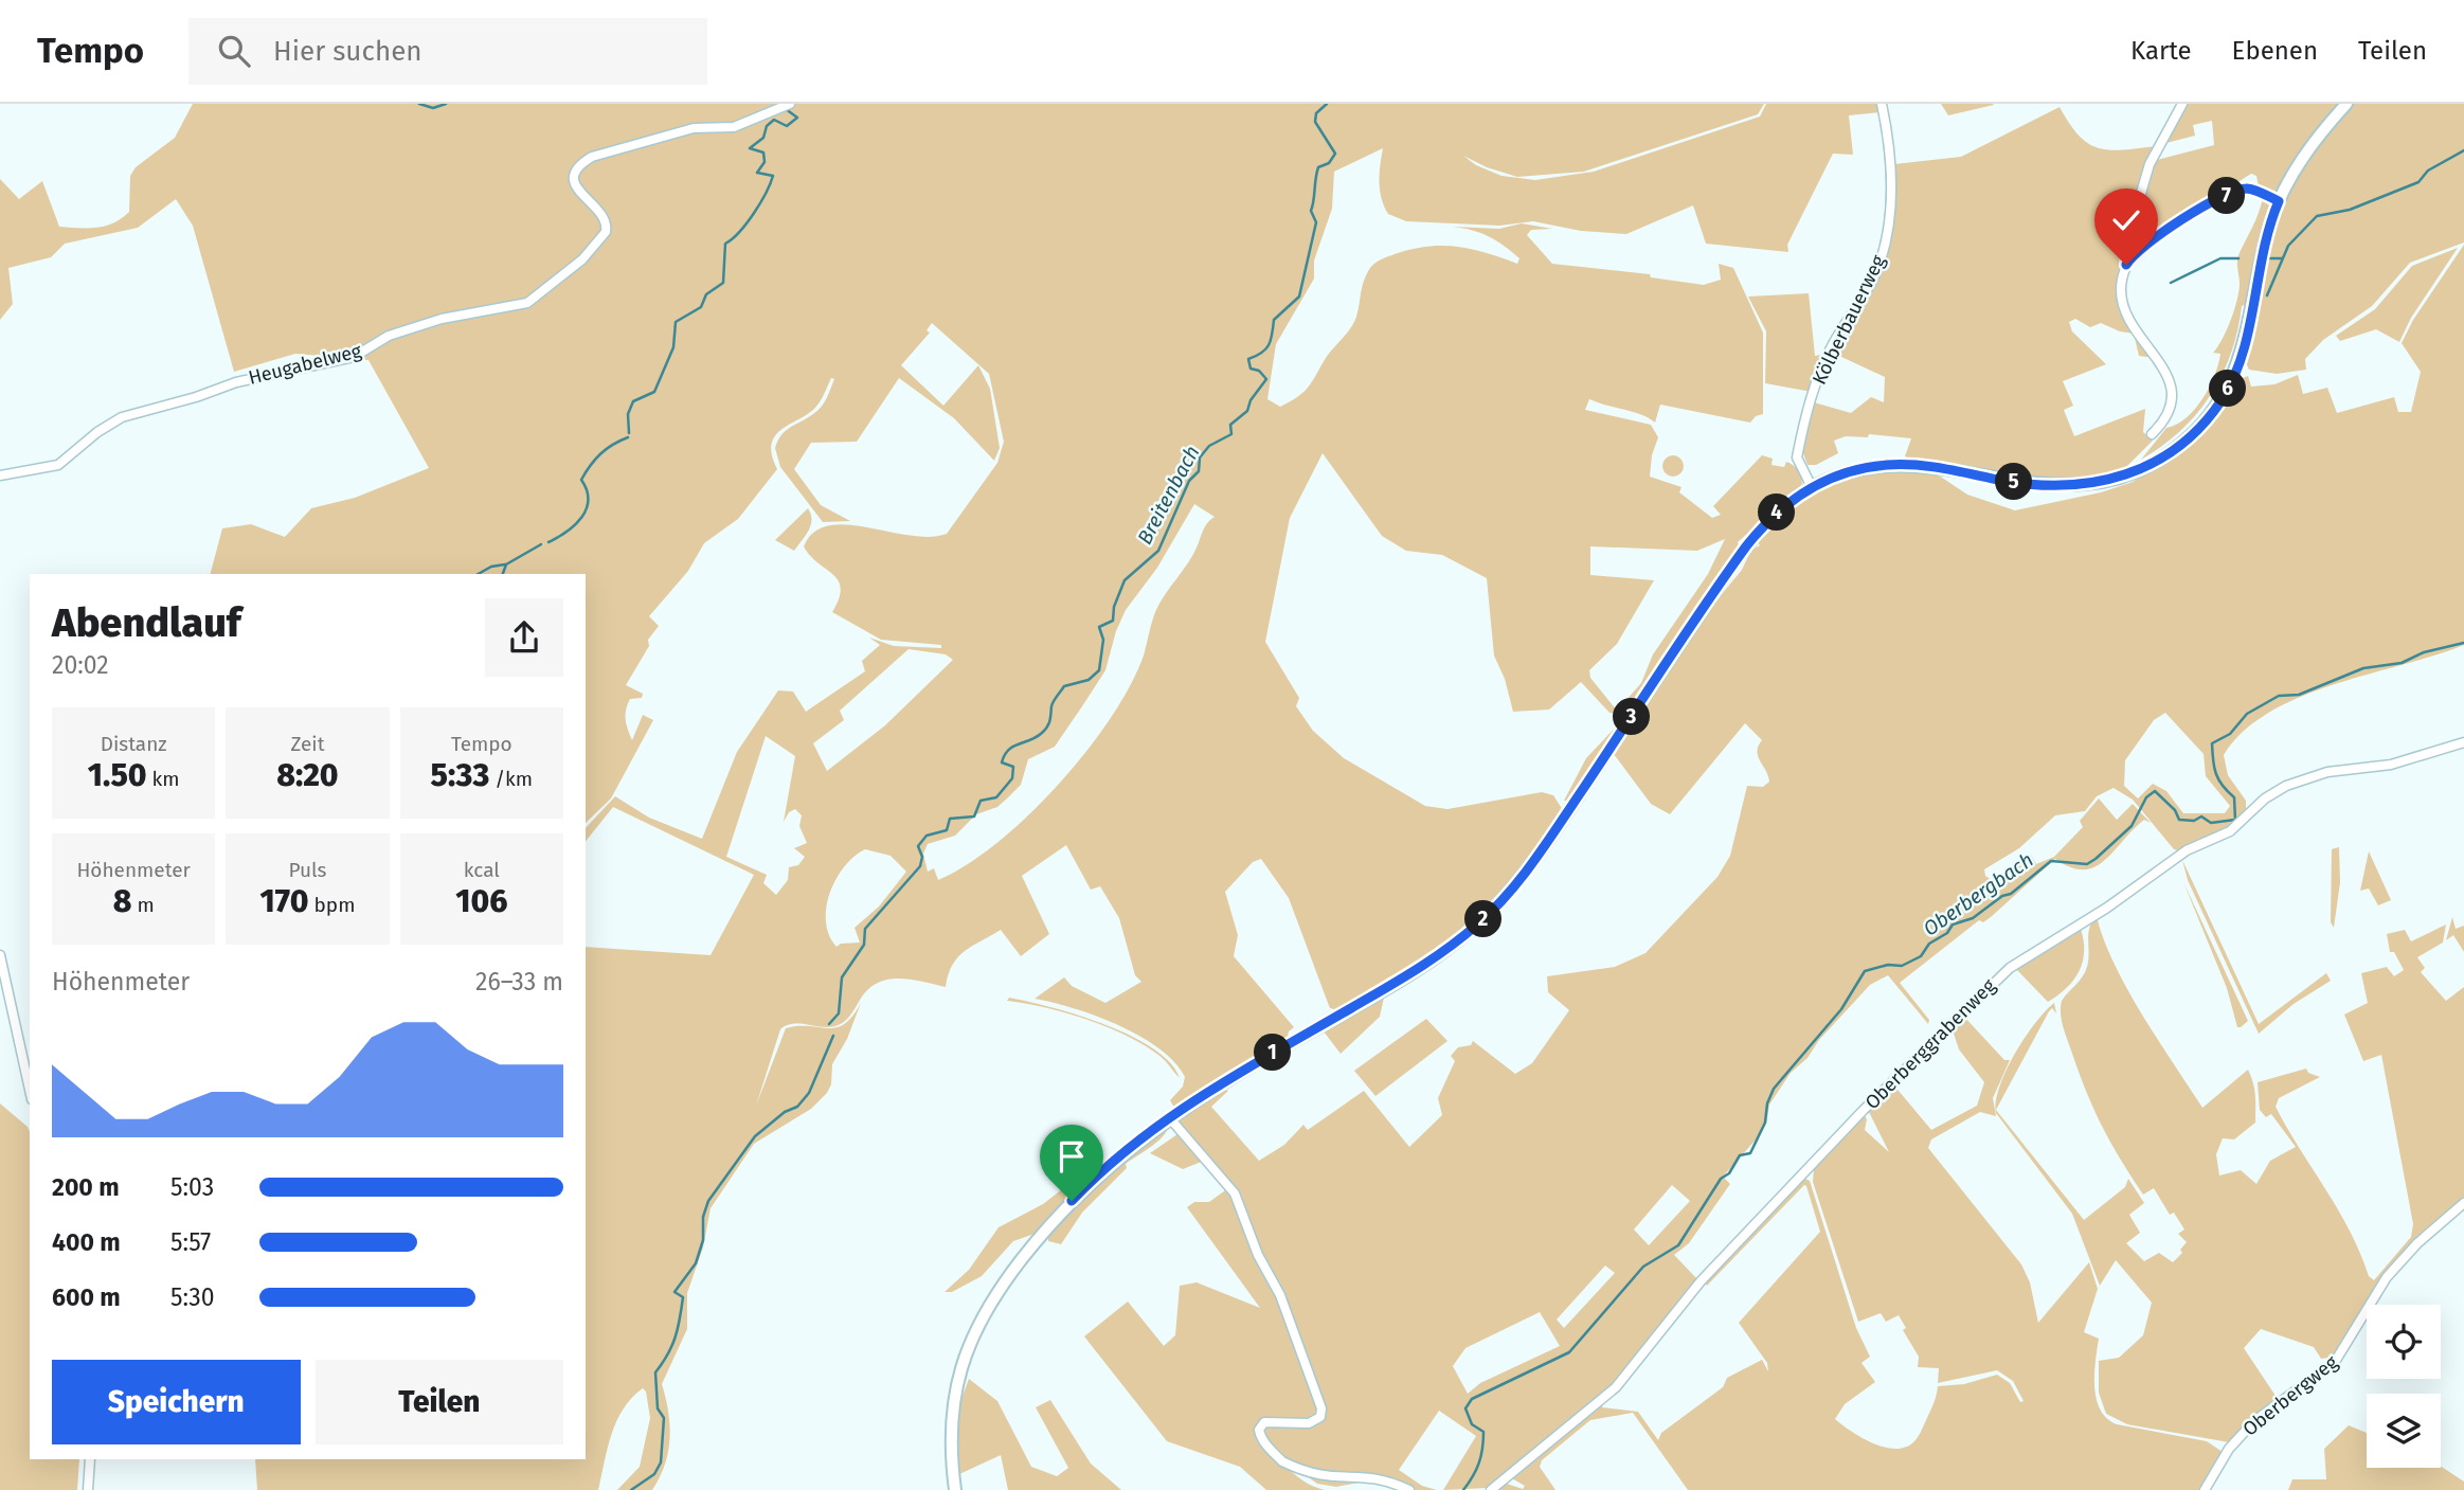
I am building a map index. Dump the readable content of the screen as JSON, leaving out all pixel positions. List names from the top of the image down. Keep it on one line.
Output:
{"streets":{"street":["Kölberbauerweg","Heugabelweg","Oberberggrabenweg","Oberbergweg"]},"water":["Breitenbach","Oberbergbach"],"page":{"header":"Tempo","search":"Hier suchen","nav":["Karte","Ebenen","Teilen"],"pins":["7","6","5","4","3","2","1"],"heading":["Abendlauf","20:02"],"stats":[["Distanz","1.50 km"],["Zeit","8:20"],["Tempo","5:33 /km"],["Höhenmeter","8 m"],["Puls","170 bpm"],["kcal","106"]],"chart":["Höhenmeter","26–33 m"],"list":[{"name":"200 m","note":"5:03"},{"name":"400 m","note":"5:57"},{"name":"600 m","note":"5:30"}],"buttons":["Speichern","Teilen"]}}
